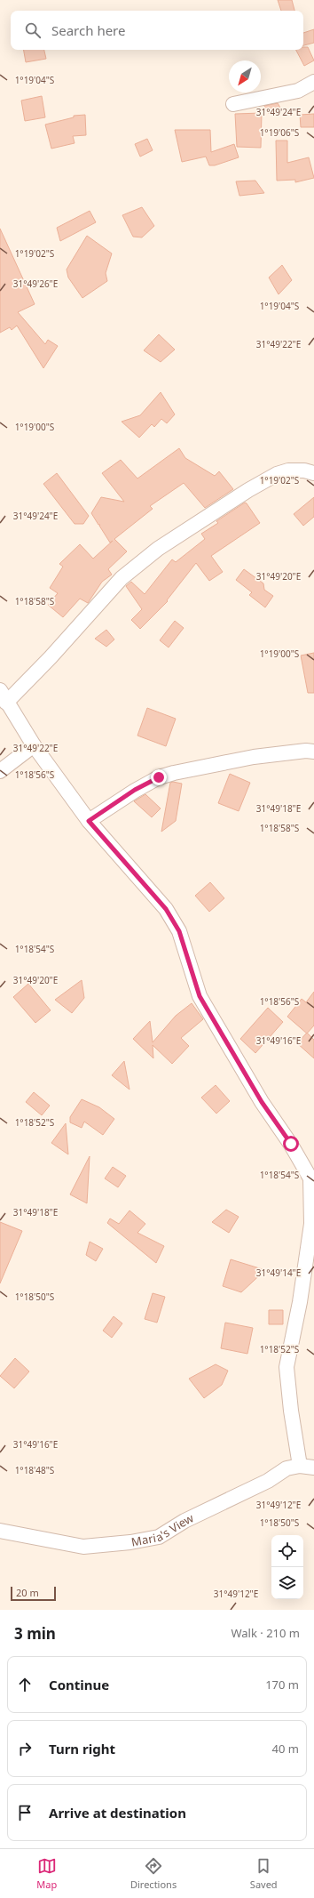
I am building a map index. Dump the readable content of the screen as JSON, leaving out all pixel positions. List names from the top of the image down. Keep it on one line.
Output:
{"streets":{"street":["Maria's View"]},"scale_bar":"20 m","north":"bottom left","page":{"search":"Search here","scale":"20 m","heading":["3 min","Walk · 210 m"],"list":[["Continue","170 m"],["Turn right","40 m"],"Arrive at destination"],"nav":["Map","Directions","Saved"]},"coordinates":["1°19'04\"S","31°49'24\"E","1°19'06\"S","1°19'02\"S","31°49'26\"E","31°49'22\"E","1°19'00\"S","31°49'20\"E","1°18'58\"S","1°18'56\"S","31°49'18\"E","1°18'54\"S","31°49'16\"E","1°18'52\"S","31°49'14\"E","1°18'50\"S","1°18'48\"S","31°49'12\"E"]}
